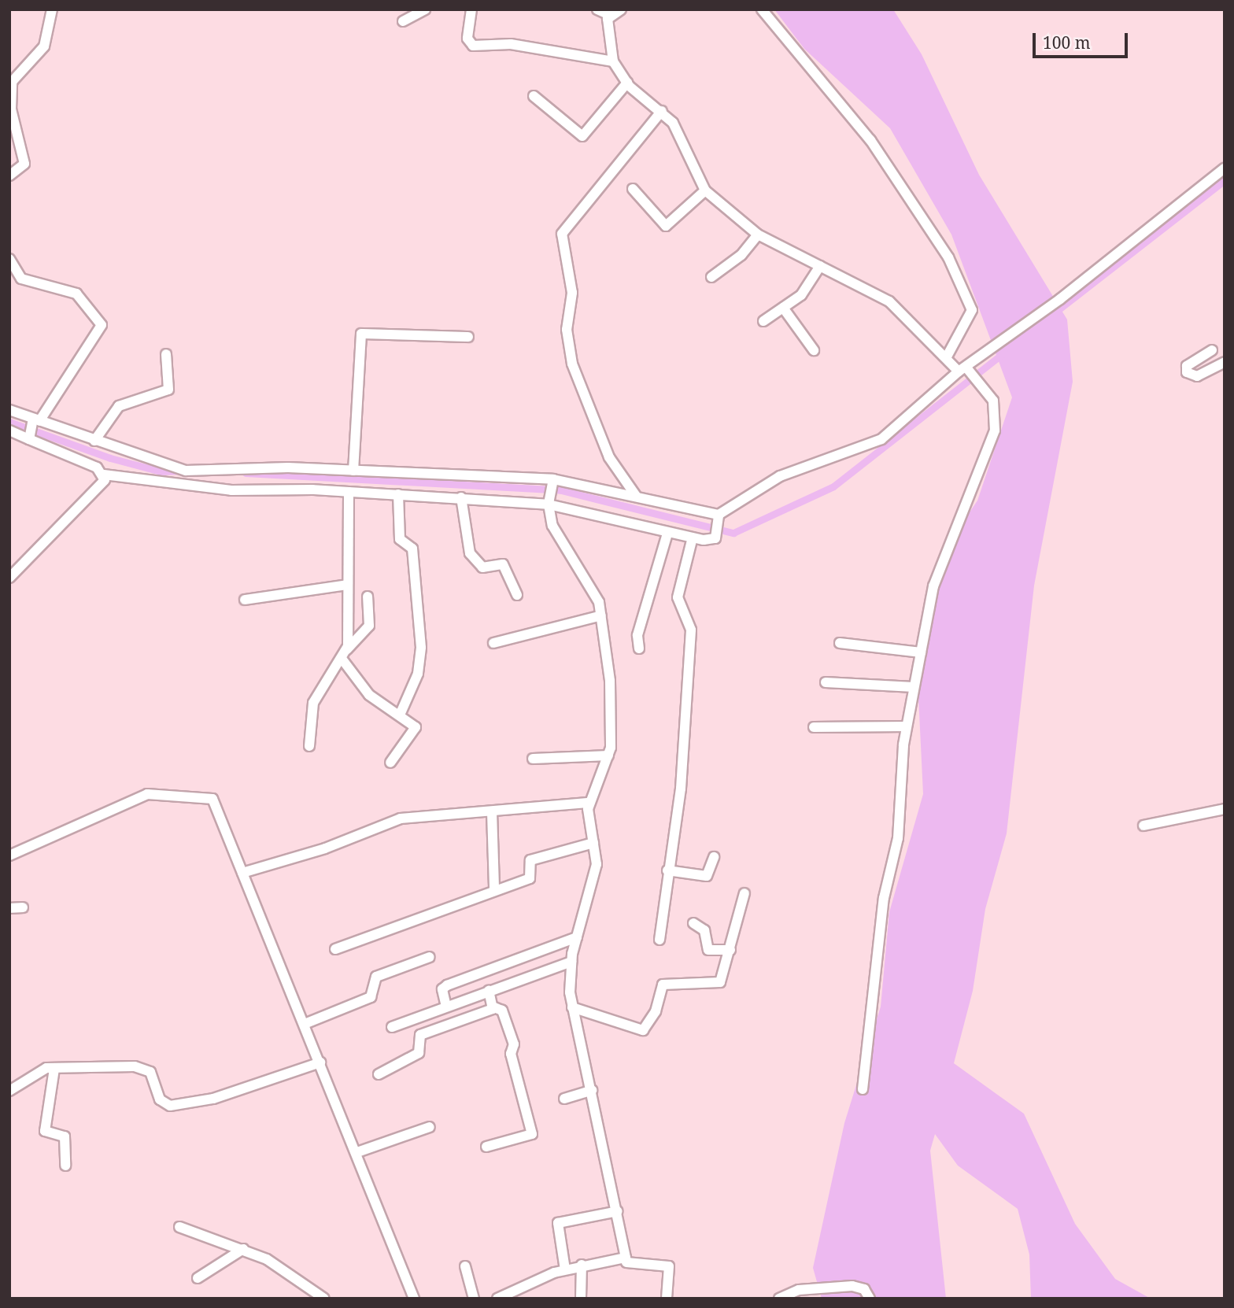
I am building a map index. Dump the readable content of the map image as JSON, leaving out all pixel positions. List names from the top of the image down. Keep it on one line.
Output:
{"scale_bar":"100 m"}
